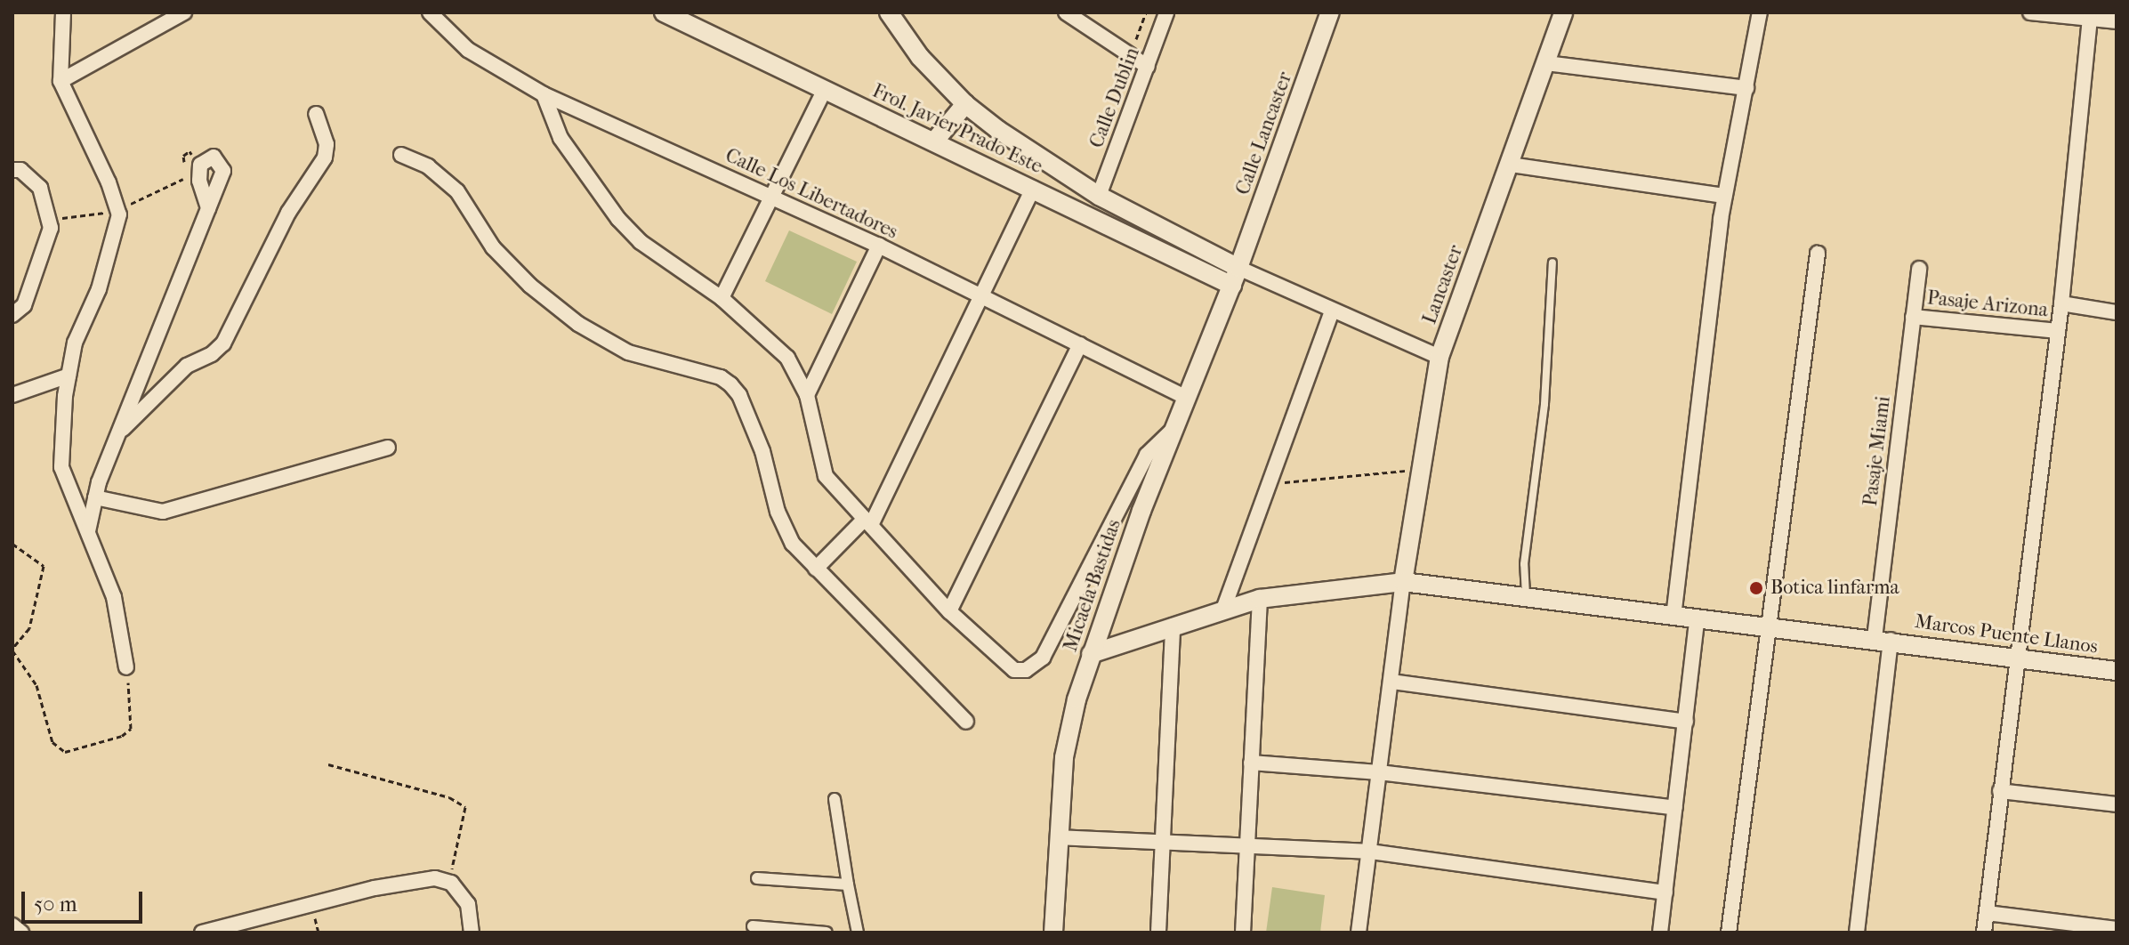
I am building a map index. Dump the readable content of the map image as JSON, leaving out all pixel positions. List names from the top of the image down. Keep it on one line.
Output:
{"streets":{"street":["Calle Dublin","Frol. Javier Prado Este","Calle Lancaster","Calle Los Libertadores","Lancaster","Pasaje Arizona","Pasaje Miami","Micaela Bastidas","Marcos Puente Llanos"]},"crossings":[["Frol. Javier Prado Este","Micaela Bastidas"],["Calle Lancaster","Micaela Bastidas"],["Calle Los Libertadores","Micaela Bastidas"],["Lancaster","Marcos Puente Llanos"],["Pasaje Arizona","Pasaje Miami"],["Pasaje Miami","Marcos Puente Llanos"],["Micaela Bastidas","Marcos Puente Llanos"]],"places":["Botica linfarma"],"scale_bar":"50 m"}
